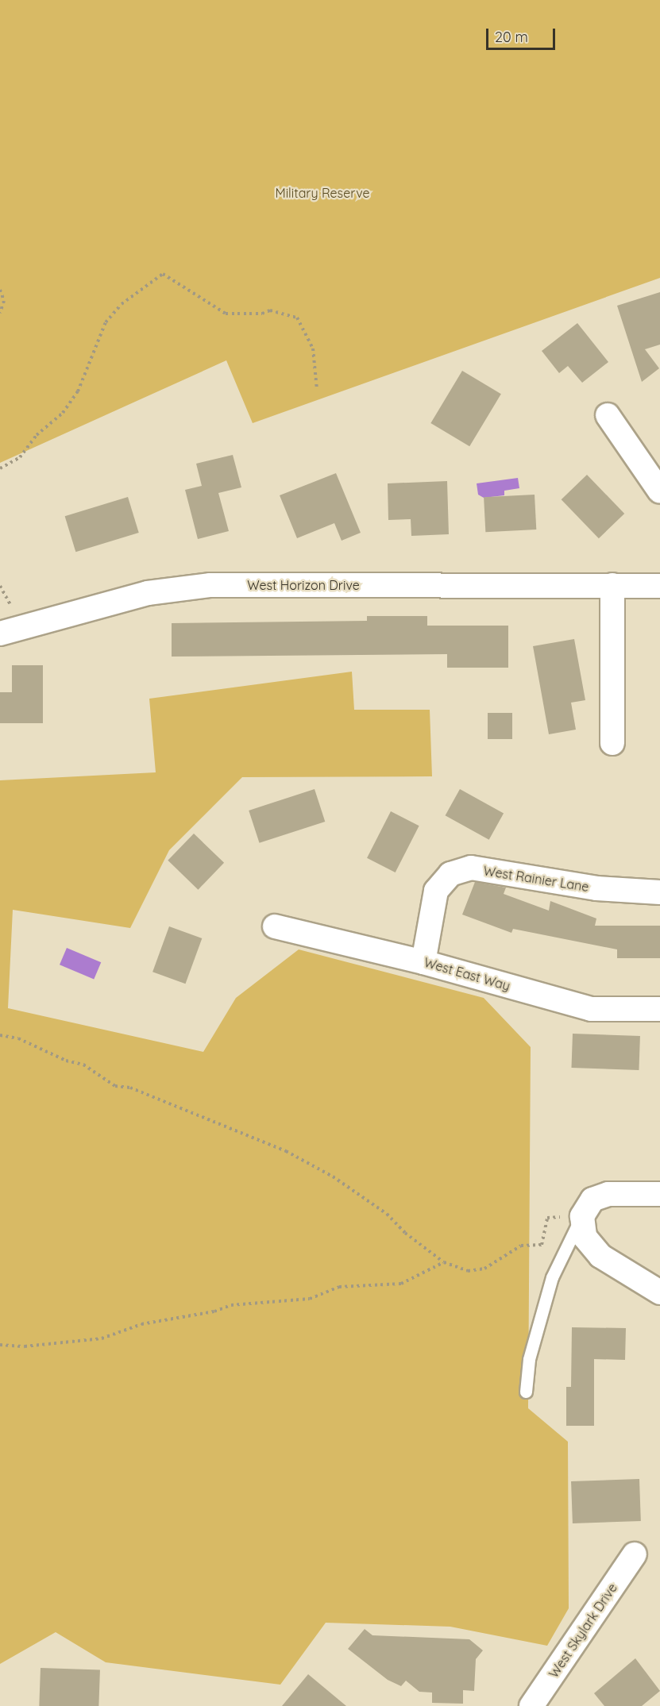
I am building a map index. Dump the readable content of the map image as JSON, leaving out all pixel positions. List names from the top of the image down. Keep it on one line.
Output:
{"streets":{"street":["West Horizon Drive","West Rainier Lane","West East Way","West Skylark Drive"]},"crossings":[["West Rainier Lane","West East Way"]],"parks":["Military Reserve"],"scale_bar":"20 m"}
